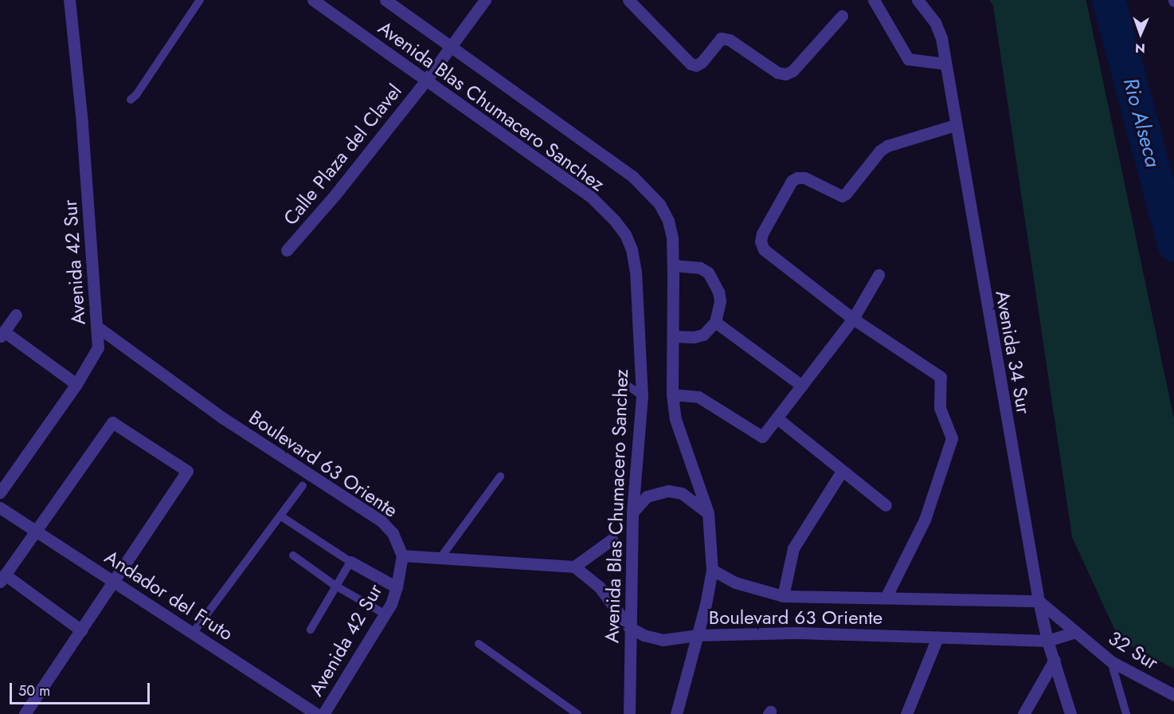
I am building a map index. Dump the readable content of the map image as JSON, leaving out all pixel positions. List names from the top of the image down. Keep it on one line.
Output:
{"streets":{"street":["Avenida Blas Chumacero Sanchez","Calle Plaza del Clavel","Avenida 42 Sur","Avenida 34 Sur","Boulevard 63 Oriente","Andador del Fruto","32 Sur"]},"crossings":[["Avenida Blas Chumacero Sanchez","Calle Plaza del Clavel"],["Avenida Blas Chumacero Sanchez","Boulevard 63 Oriente"],["Avenida 42 Sur","Boulevard 63 Oriente"],["Avenida 34 Sur","Boulevard 63 Oriente"],["Avenida 34 Sur","32 Sur"],["Boulevard 63 Oriente","32 Sur"]],"water":["Rio Alseca"],"scale_bar":"50 m","north":"bottom"}
